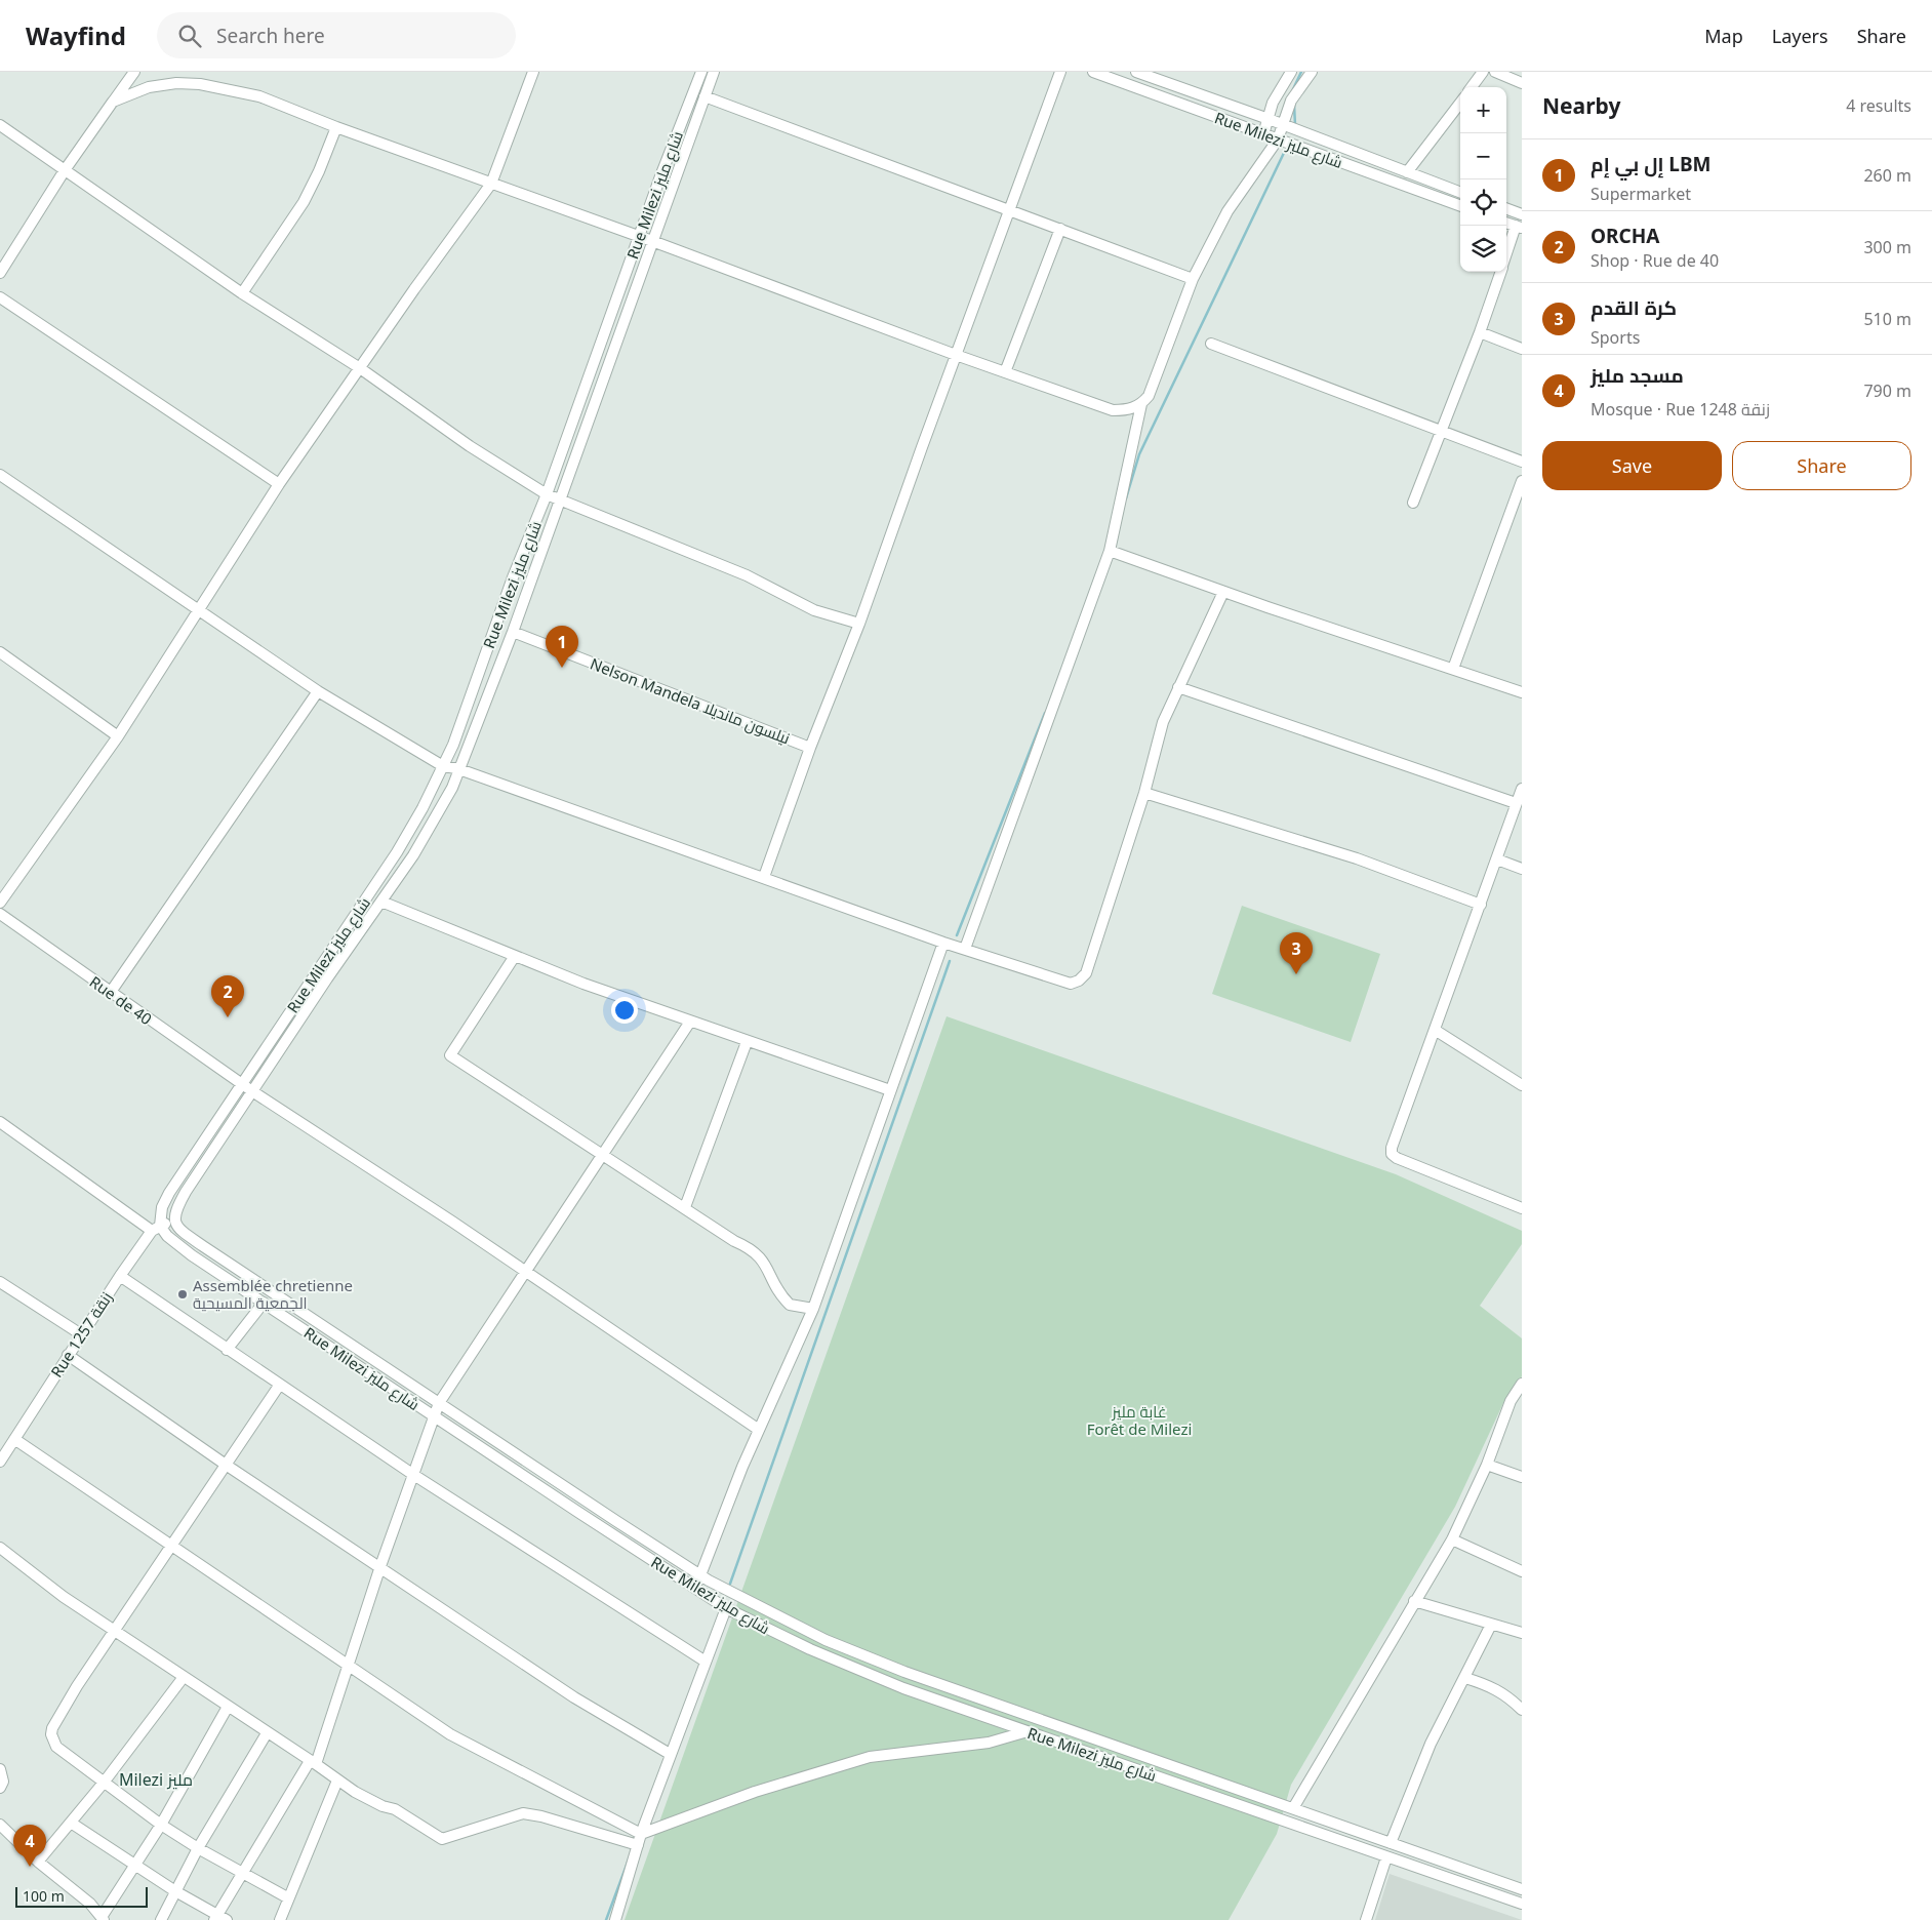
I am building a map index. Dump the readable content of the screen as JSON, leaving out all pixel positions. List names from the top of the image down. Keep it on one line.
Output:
{"streets":{"street":["Rue Milezi شارع مليز","Nelson Mandela نيلسون مانديلا","Rue de 40","Rue 1257 زنقة"]},"crossings":[["Rue Milezi شارع مليز","Nelson Mandela نيلسون مانديلا"],["Rue Milezi شارع مليز","Rue de 40"],["Rue Milezi شارع مليز","Rue 1257 زنقة"]],"districts":["Milezi مليز"],"parks":["غابة مليز Forêt de Milezi"],"places":["Assemblée chretienne الجمعية المسيحية"],"scale_bar":"100 m","page":{"header":"Wayfind","search":"Search here","nav":["Map","Layers","Share"],"heading":["Nearby","4 results"],"map_buttons":["+","−"],"list":[{"mark":"1","name":"إل بي إم LBM","note":"Supermarket","value":"260 m"},{"mark":"2","name":"ORCHA","note":"Shop · Rue de 40","value":"300 m"},{"mark":"3","name":"كرة القدم","note":"Sports","value":"510 m"},{"mark":"4","name":"مسجد مليز","note":"Mosque · Rue 1248 زنقة","value":"790 m"}],"buttons":["Save","Share"],"pins":["1","3","2","4"],"scale":"100 m"}}
